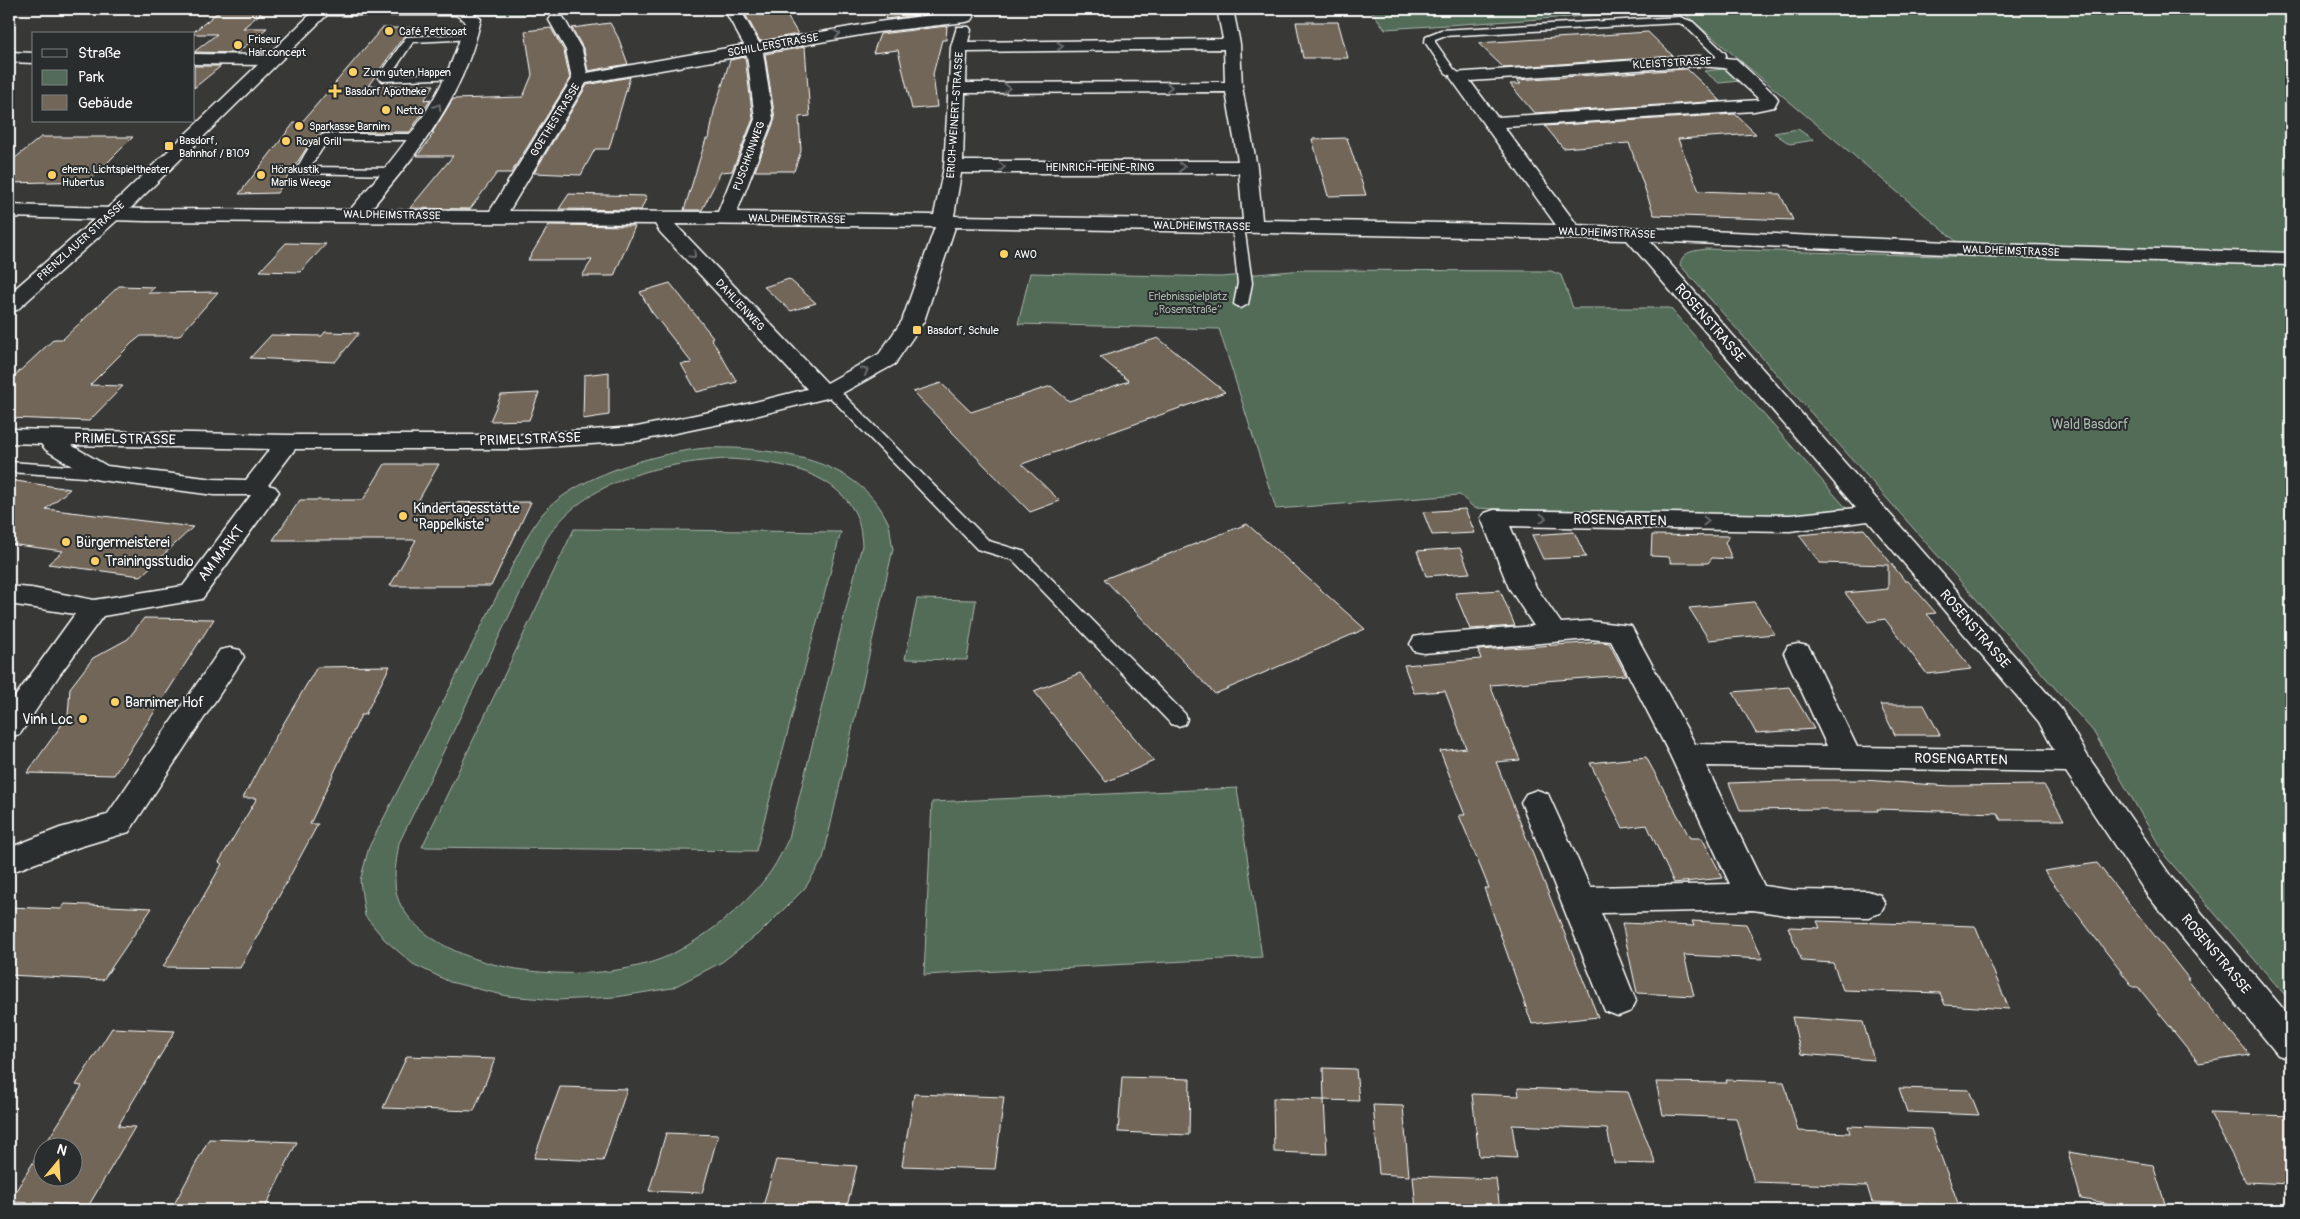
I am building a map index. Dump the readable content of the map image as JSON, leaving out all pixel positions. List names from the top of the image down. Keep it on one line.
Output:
{"streets":{"street":["SCHILLERSTRASSE","KLEISTSTRASSE","ERICH-WEINERT-STRASSE","GOETHESTRASSE","PUSCHKINWEG","HEINRICH-HEINE-RING","WALDHEIMSTRASSE","PRENZLAUER STRASSE","DAHLIENWEG","ROSENSTRASSE","PRIMELSTRASSE","ROSENGARTEN","AM MARKT"]},"crossings":[["SCHILLERSTRASSE","ERICH-WEINERT-STRASSE"],["SCHILLERSTRASSE","GOETHESTRASSE"],["SCHILLERSTRASSE","PUSCHKINWEG"],["ERICH-WEINERT-STRASSE","HEINRICH-HEINE-RING"],["ERICH-WEINERT-STRASSE","WALDHEIMSTRASSE"],["ERICH-WEINERT-STRASSE","PRIMELSTRASSE"],["GOETHESTRASSE","WALDHEIMSTRASSE"],["PUSCHKINWEG","WALDHEIMSTRASSE"],["WALDHEIMSTRASSE","PRENZLAUER STRASSE"],["WALDHEIMSTRASSE","DAHLIENWEG"],["WALDHEIMSTRASSE","ROSENSTRASSE"],["WALDHEIMSTRASSE","PRIMELSTRASSE"],["DAHLIENWEG","PRIMELSTRASSE"],["ROSENSTRASSE","ROSENGARTEN"]],"one_way":["SCHILLERSTRASSE","DAHLIENWEG"],"parks":["Erlebnisspielplatz „Rosenstraße”","Wald Basdorf"],"places":{"other":["Café Petticoat","Friseur Hair.concept","Zum guten Happen","Netto","Sparkasse Barnim","Royal Grill","ehem. Lichtspieltheater Hubertus","Hörakustik Marlis Weege","AWO","Kindertagesstätte \"Rappelkiste\"","Bürgermeisterei","Trainingsstudio","Barnimer Hof","Vinh Loc"],"health":["Basdorf Apotheke"],"transit":["Basdorf, Bahnhof / B109","Basdorf, Schule"]},"legend":["Straße","Park","Gebäude"],"north":"top"}
